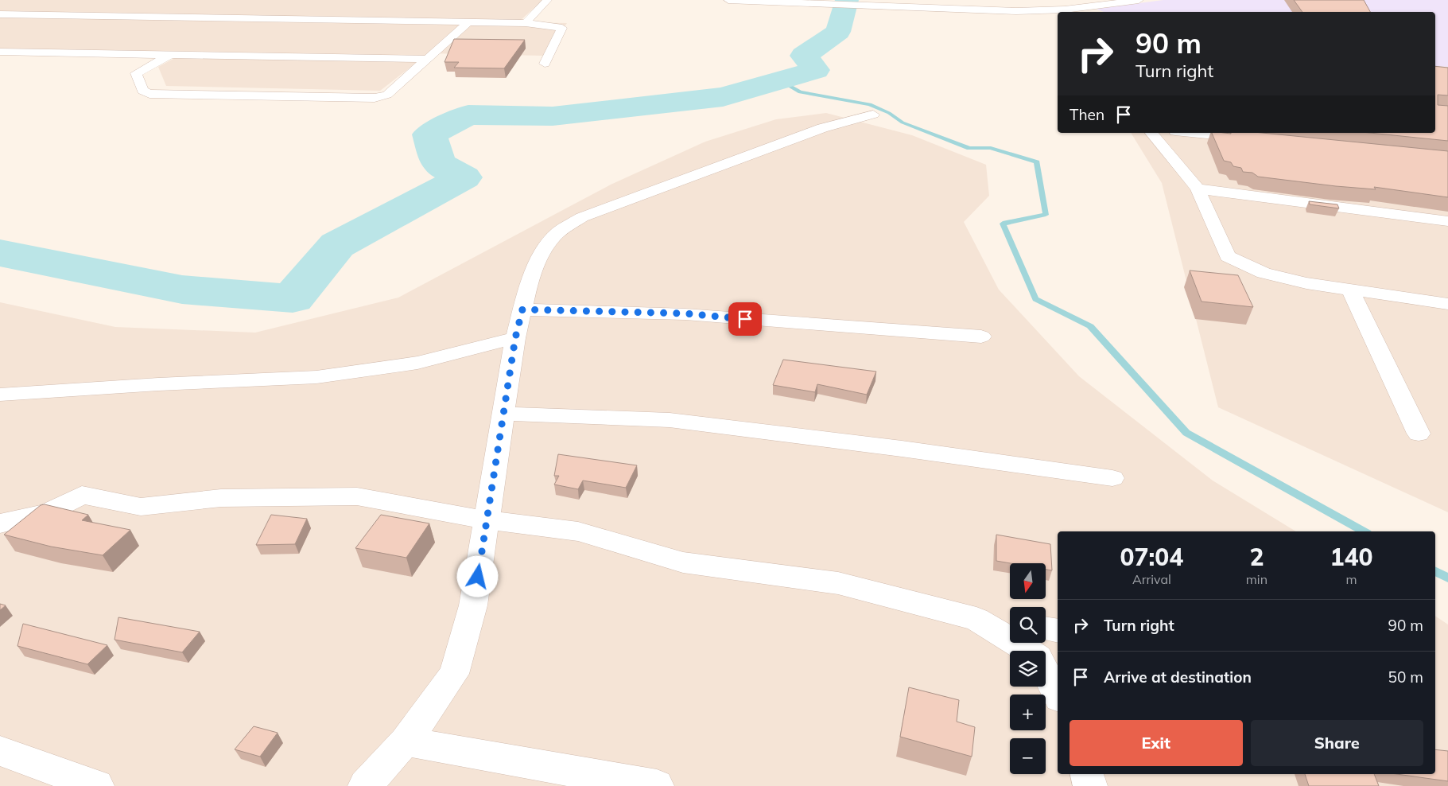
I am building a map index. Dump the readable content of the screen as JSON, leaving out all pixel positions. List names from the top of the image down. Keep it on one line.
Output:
{"north":"bottom","page":{"turn":["90 m","Turn right"],"then":"Then","eta":["07:04","Arrival","2","min","140","m"],"map_buttons":["+","−"],"list":[{"name":"Turn right","value":"90 m"},{"name":"Arrive at destination","value":"50 m"}],"buttons":["Exit","Share"]}}
